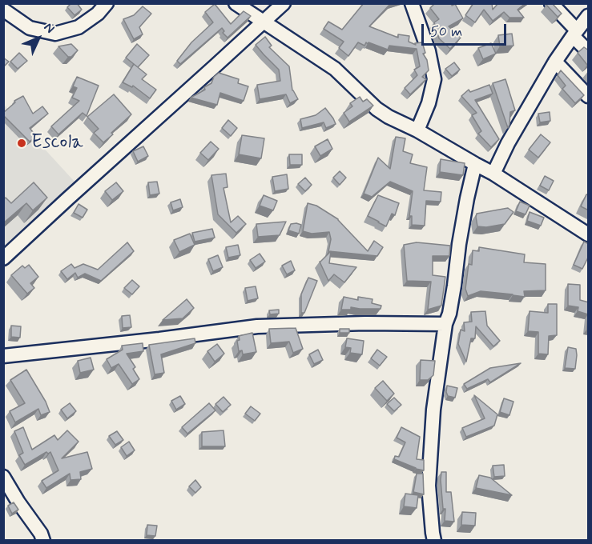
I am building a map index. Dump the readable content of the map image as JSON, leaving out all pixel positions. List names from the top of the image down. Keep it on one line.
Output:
{"places":["Escola"],"scale_bar":"50 m","north":"top right"}
